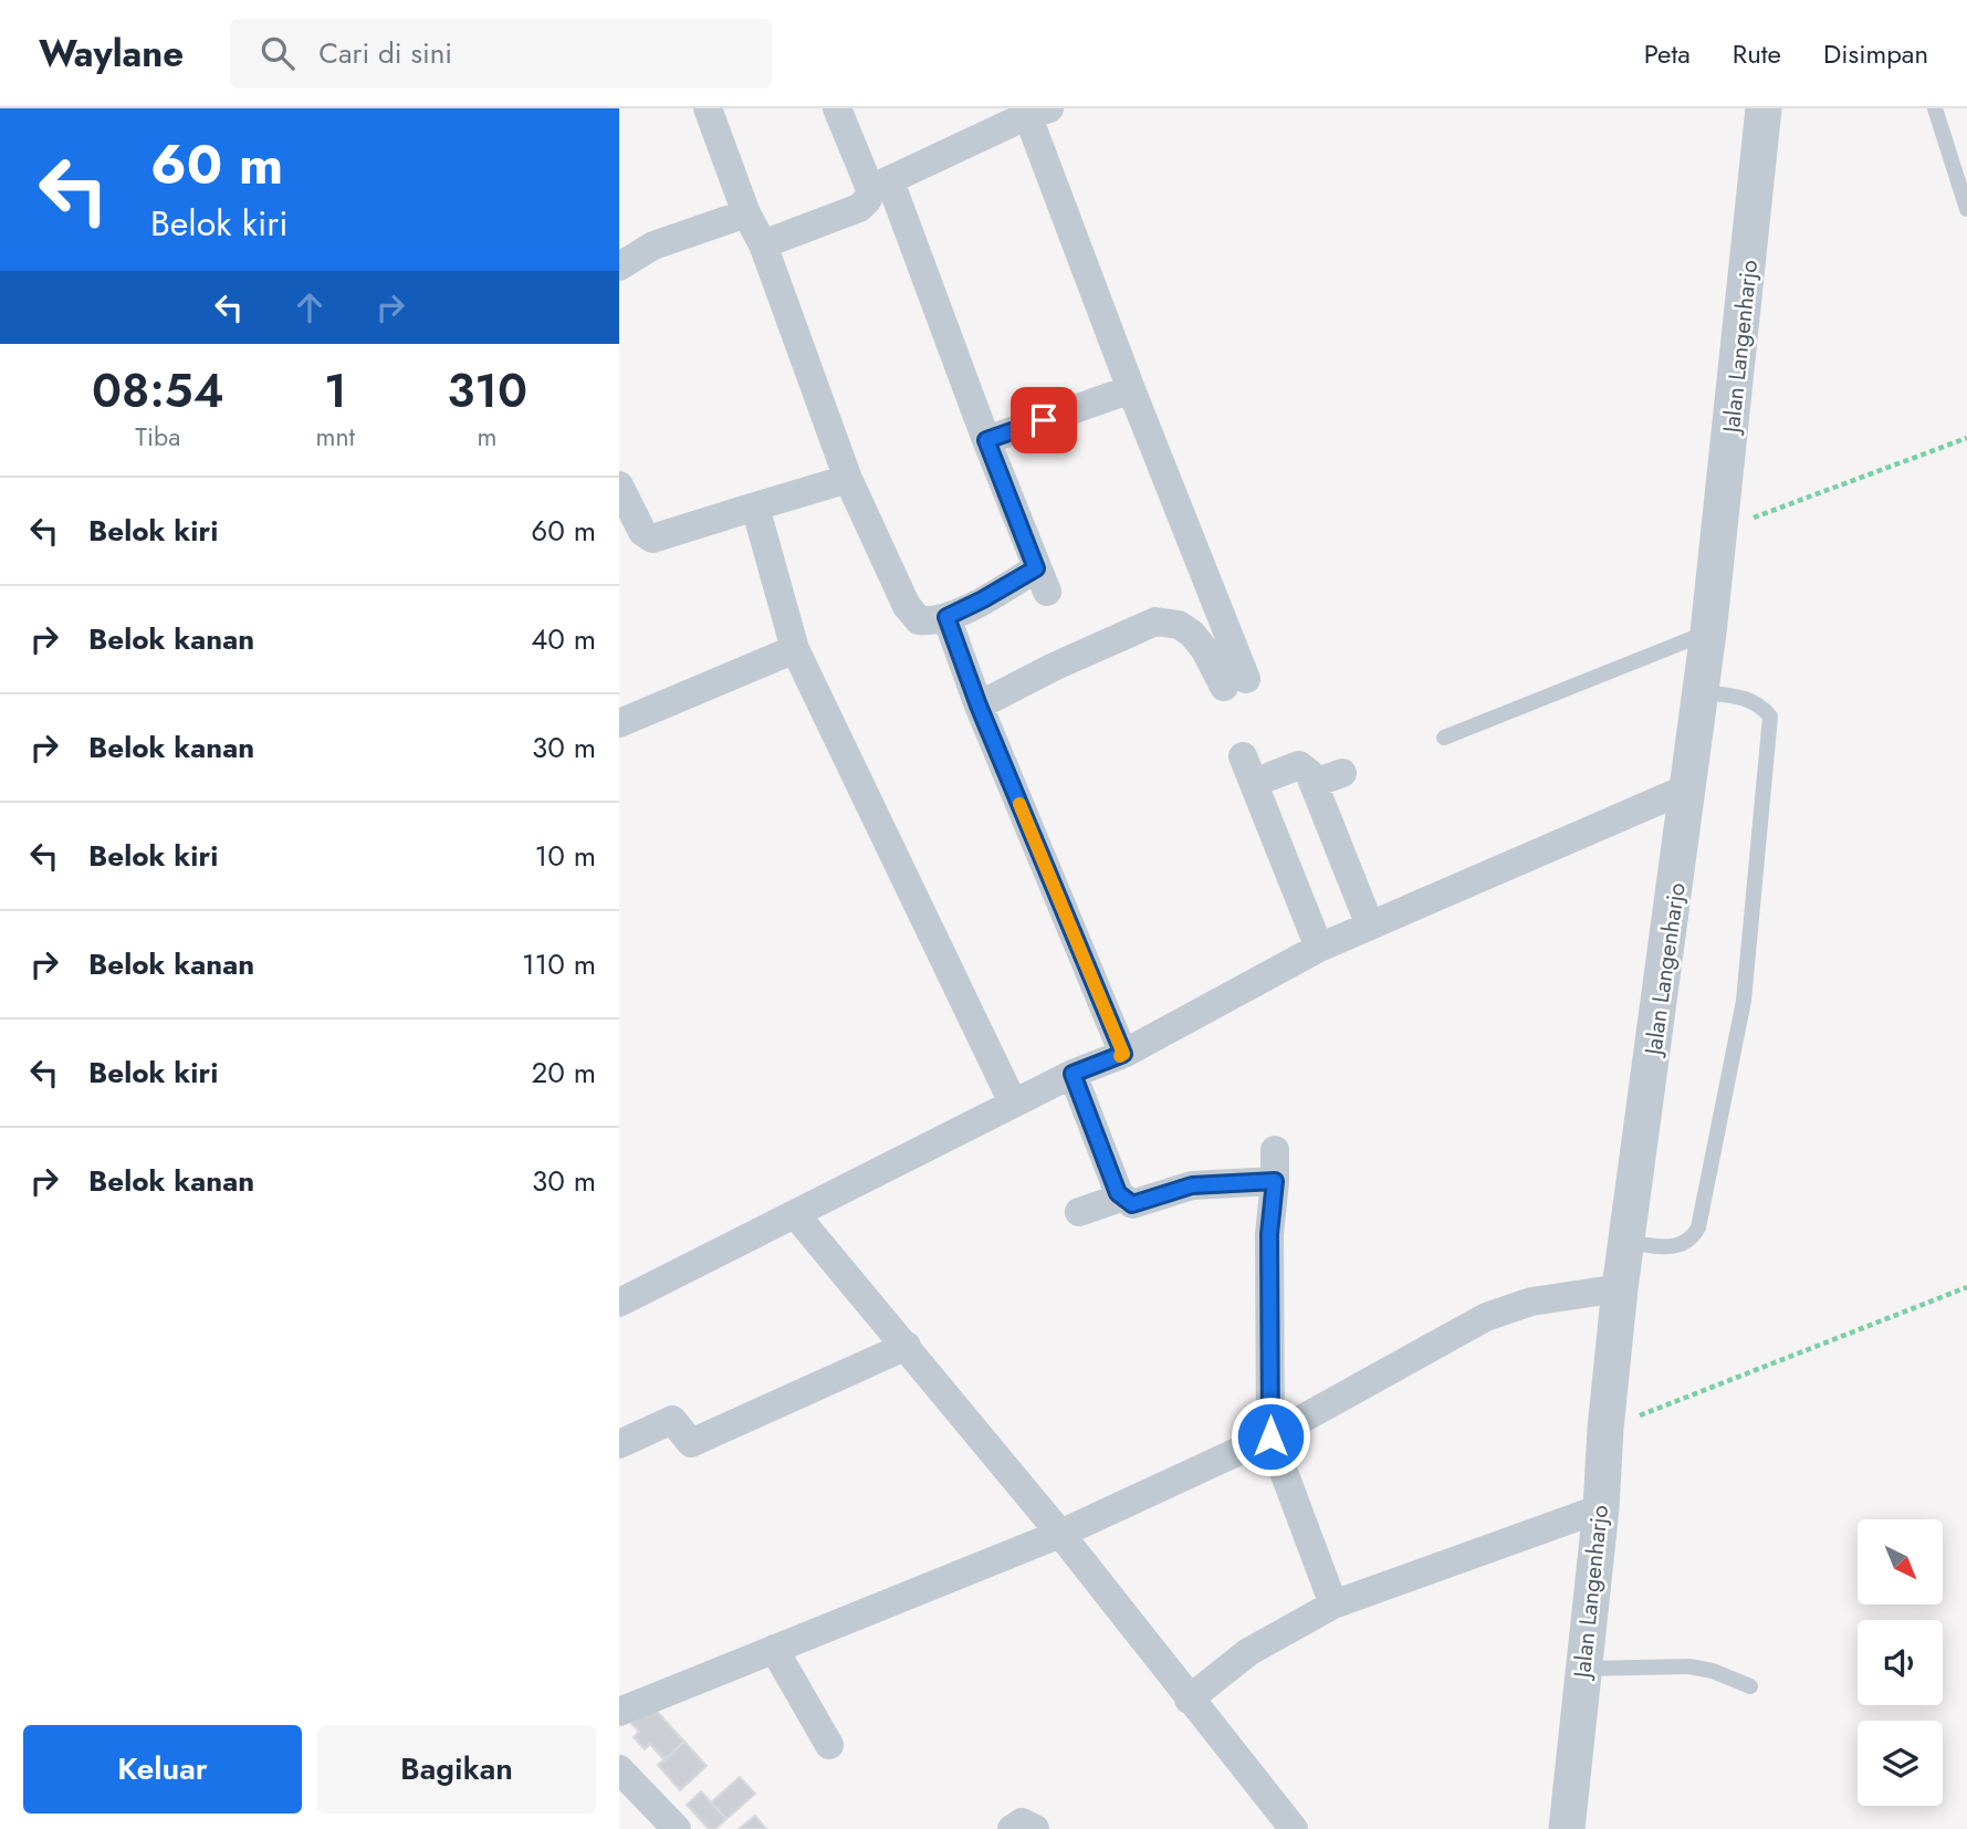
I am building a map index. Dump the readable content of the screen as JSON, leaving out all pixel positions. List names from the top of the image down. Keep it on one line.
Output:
{"streets":{"street":["Jalan Langenharjo"]},"north":"bottom right","page":{"header":"Waylane","search":"Cari di sini","nav":["Peta","Rute","Disimpan"],"turn":["60 m","Belok kiri"],"eta":["08:54","Tiba","1","mnt","310","m"],"list":[{"name":"Belok kiri","value":"60 m"},{"name":"Belok kanan","value":"40 m"},{"name":"Belok kanan","value":"30 m"},{"name":"Belok kiri","value":"10 m"},{"name":"Belok kanan","value":"110 m"},{"name":"Belok kiri","value":"20 m"},{"name":"Belok kanan","value":"30 m"}],"buttons":["Keluar","Bagikan"]}}
